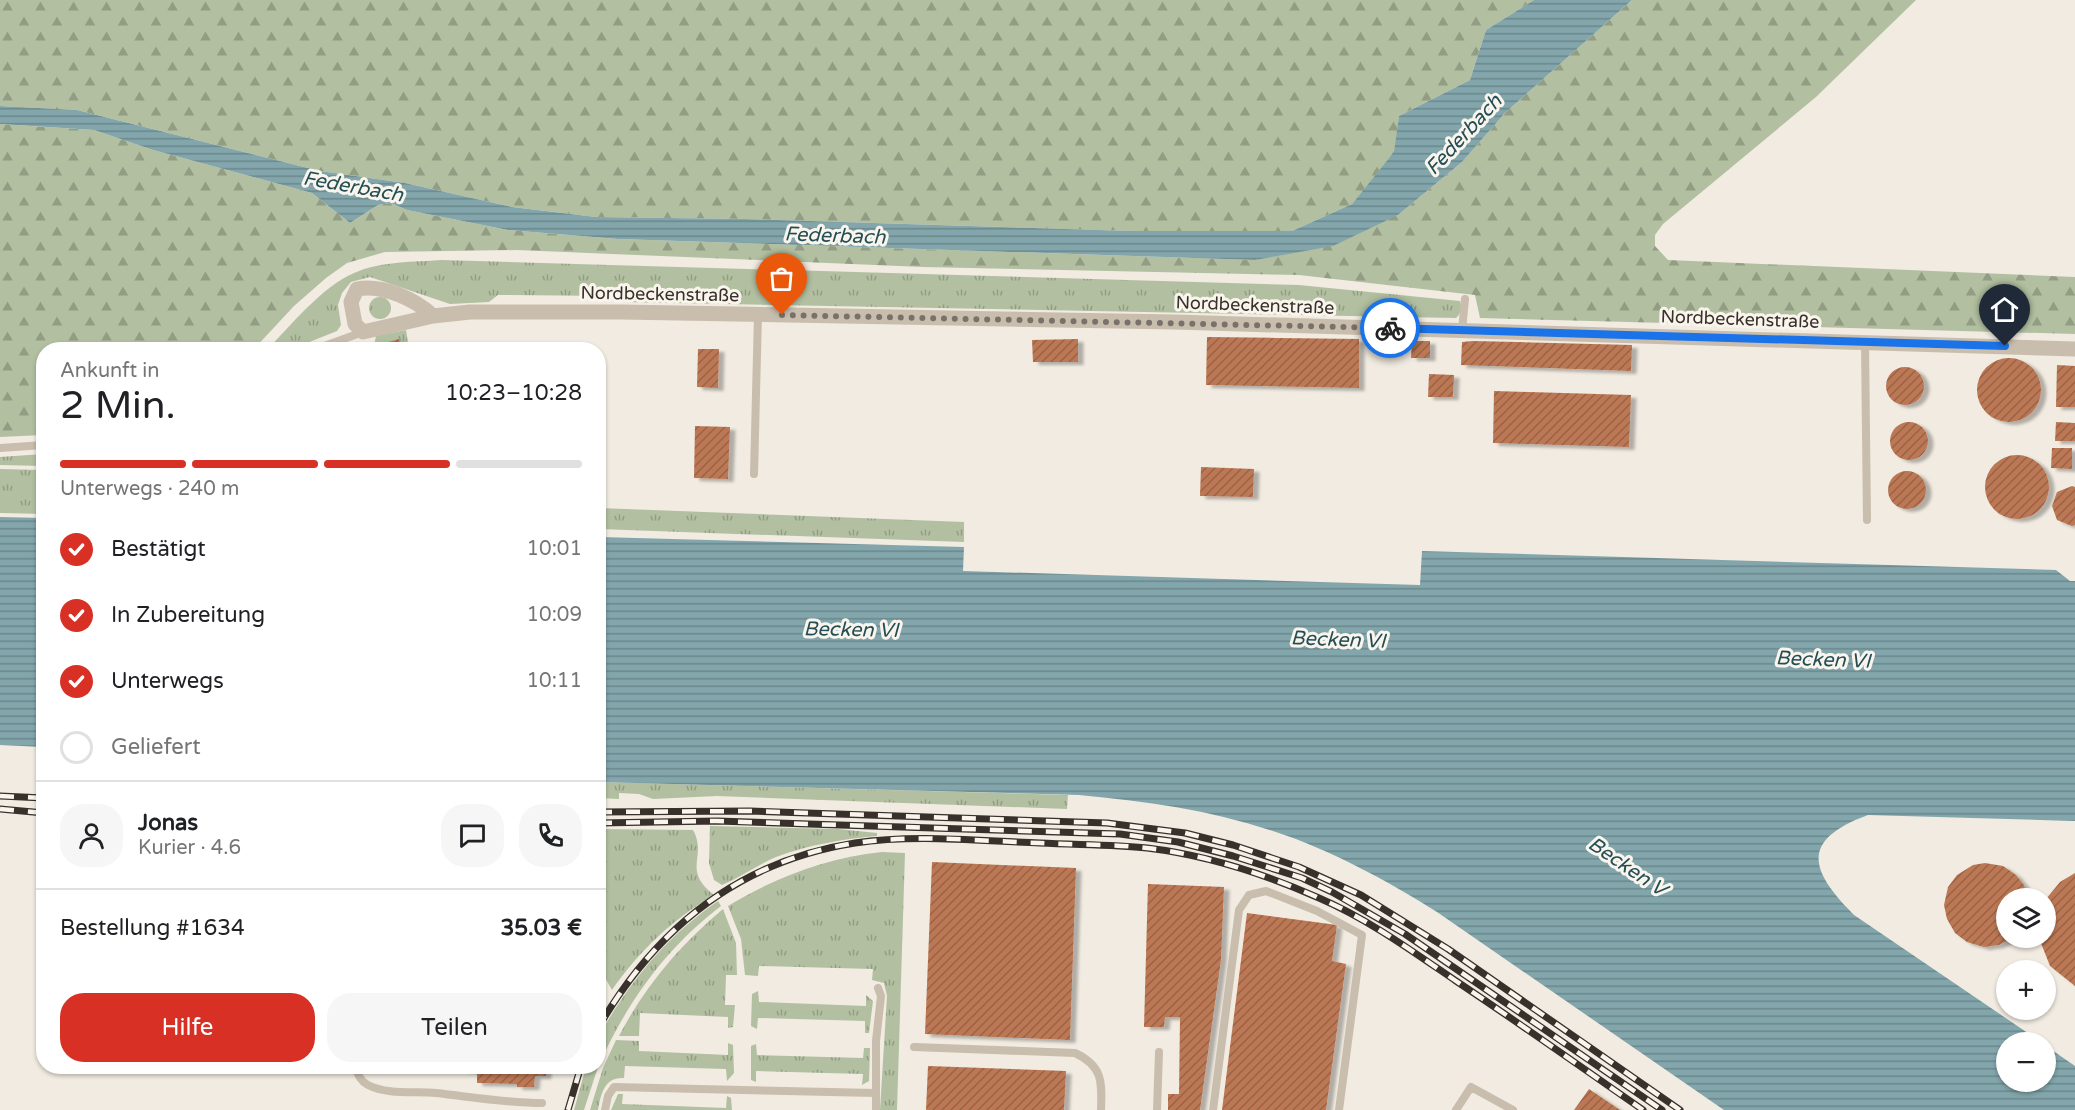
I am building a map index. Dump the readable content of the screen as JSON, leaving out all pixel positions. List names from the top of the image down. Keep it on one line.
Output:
{"streets":{"street":["Nordbeckenstraße"]},"water":["Federbach","Becken VI","Becken V"],"page":{"heading":["2 Min.","Ankunft in","10:23–10:28"],"panel":["Jonas","Kurier · 4.6","Bestellung #1634","35.03 €"],"bar":"Unterwegs · 240 m","list":[["Bestätigt","10:01"],["In Zubereitung","10:09"],["Unterwegs","10:11"],"Geliefert"],"map_buttons":["+","−"],"buttons":["Hilfe","Teilen"]}}
